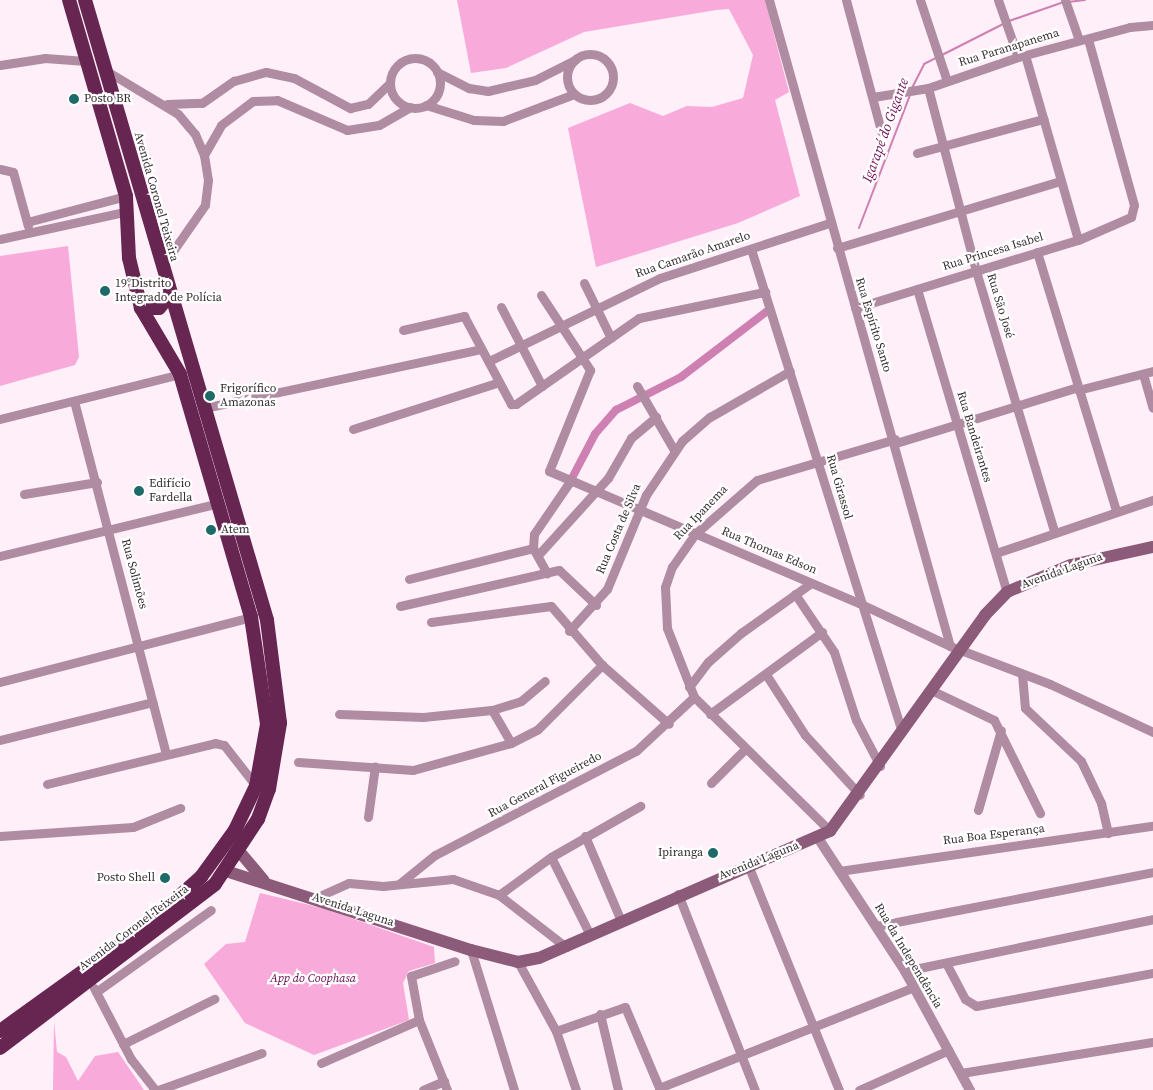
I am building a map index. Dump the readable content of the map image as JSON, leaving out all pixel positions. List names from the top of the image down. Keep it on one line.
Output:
{"streets":{"highway":["Avenida Coronel Teixeira"],"main road":["Avenida Laguna"],"street":["Rua Paranapanema","Rua Princesa Isabel","Rua Camarão Amarelo","Rua São José","Rua Espírito Santo","Rua Bandeirantes","Rua Girassol","Rua Ipanema","Rua Costa de Silva","Rua Thomas Edson","Rua Solimões","Rua General Figueiredo","Rua Boa Esperança","Rua da Independência"]},"crossings":[["Rua Paranapanema","Rua Princesa Isabel"],["Rua Paranapanema","Rua São José"],["Avenida Coronel Teixeira","Avenida Laguna"],["Rua Princesa Isabel","Rua São José"],["Rua Princesa Isabel","Rua Espírito Santo"],["Rua Princesa Isabel","Rua Bandeirantes"],["Rua Camarão Amarelo","Rua Espírito Santo"],["Rua Camarão Amarelo","Rua Girassol"],["Rua São José","Rua Ipanema"],["Rua Espírito Santo","Rua Ipanema"],["Rua Espírito Santo","Rua Thomas Edson"],["Rua Espírito Santo","Avenida Laguna"],["Rua Bandeirantes","Rua Ipanema"],["Rua Bandeirantes","Avenida Laguna"],["Rua Girassol","Rua Ipanema"],["Rua Girassol","Rua Costa de Silva"],["Rua Girassol","Rua Thomas Edson"],["Rua Girassol","Avenida Laguna"],["Rua Ipanema","Rua Thomas Edson"],["Rua Ipanema","Avenida Laguna"],["Rua Ipanema","Rua General Figueiredo"],["Rua Costa de Silva","Rua Thomas Edson"],["Rua Thomas Edson","Avenida Laguna"],["Avenida Laguna","Rua da Independência"],["Rua Boa Esperança","Rua da Independência"]],"water":["Igarapé do Gigante"],"parks":["App do Coophasa"],"places":["Posto BR","19°Distrito Integrado de Polícia","Frigorífico Amazonas","Edifício Fardella","Atem","Ipiranga","Posto Shell"]}
